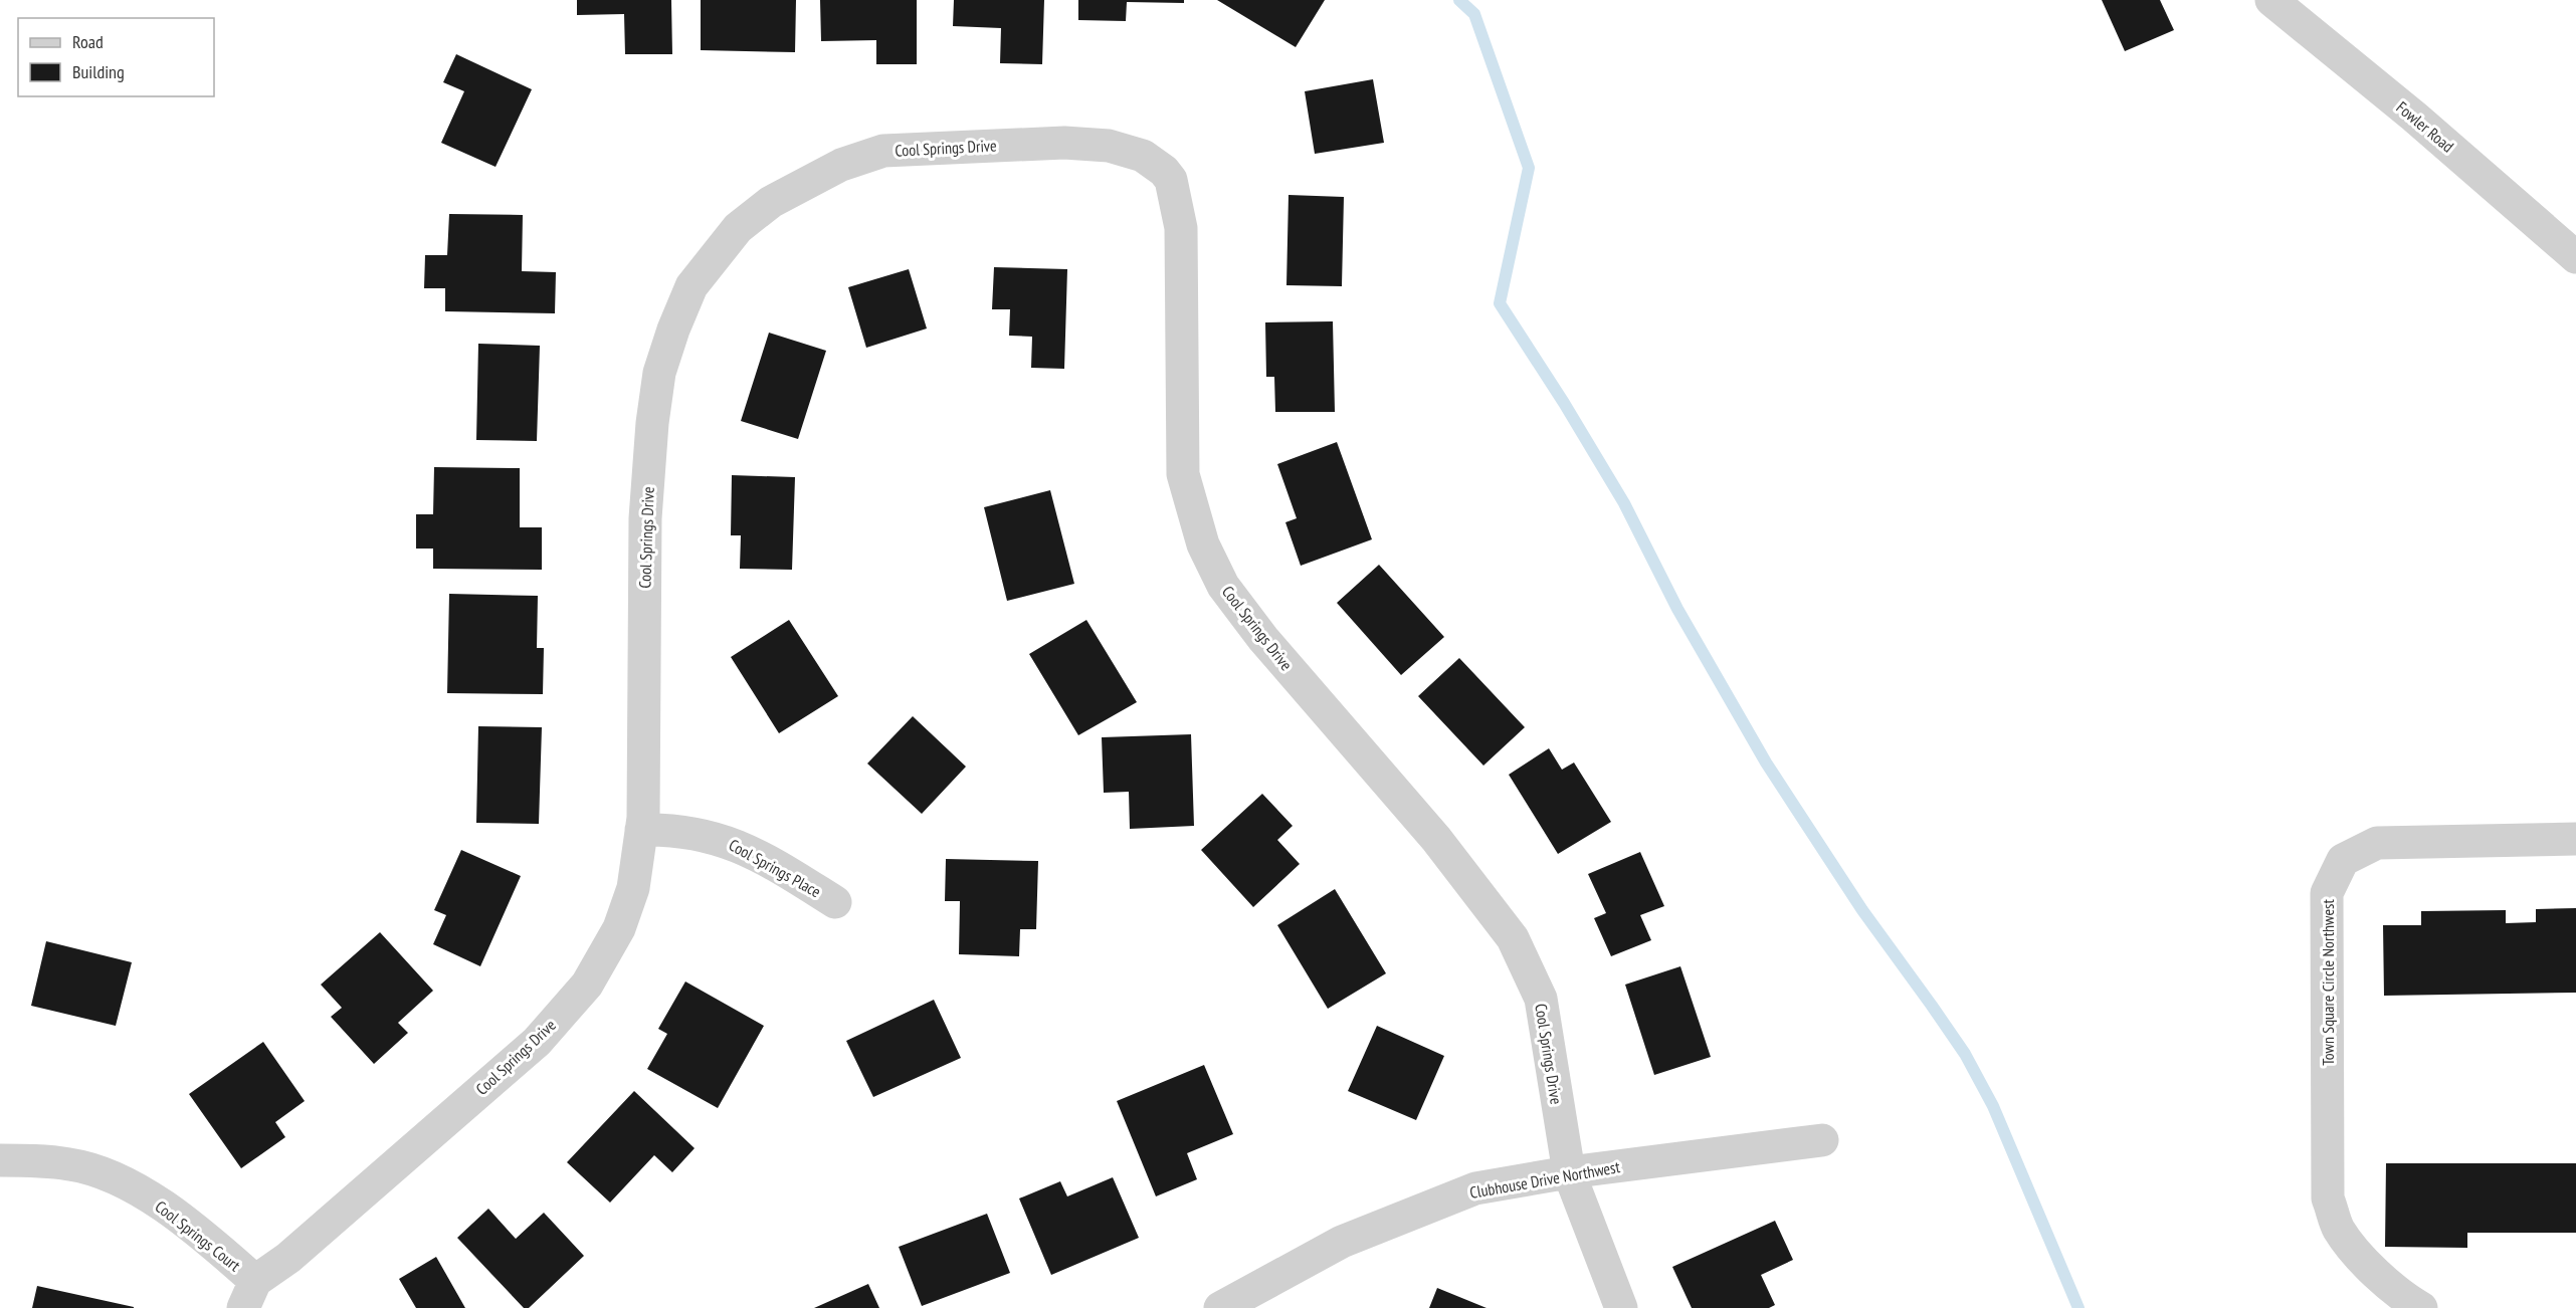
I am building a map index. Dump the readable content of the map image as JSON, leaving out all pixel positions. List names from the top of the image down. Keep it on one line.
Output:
{"streets":{"street":["Fowler Road","Cool Springs Drive","Cool Springs Place","Town Square Circle Northwest","Clubhouse Drive Northwest","Cool Springs Court"]},"crossings":[["Cool Springs Drive","Cool Springs Place"],["Cool Springs Drive","Clubhouse Drive Northwest"],["Cool Springs Drive","Cool Springs Court"]],"legend":["Road","Building"]}
